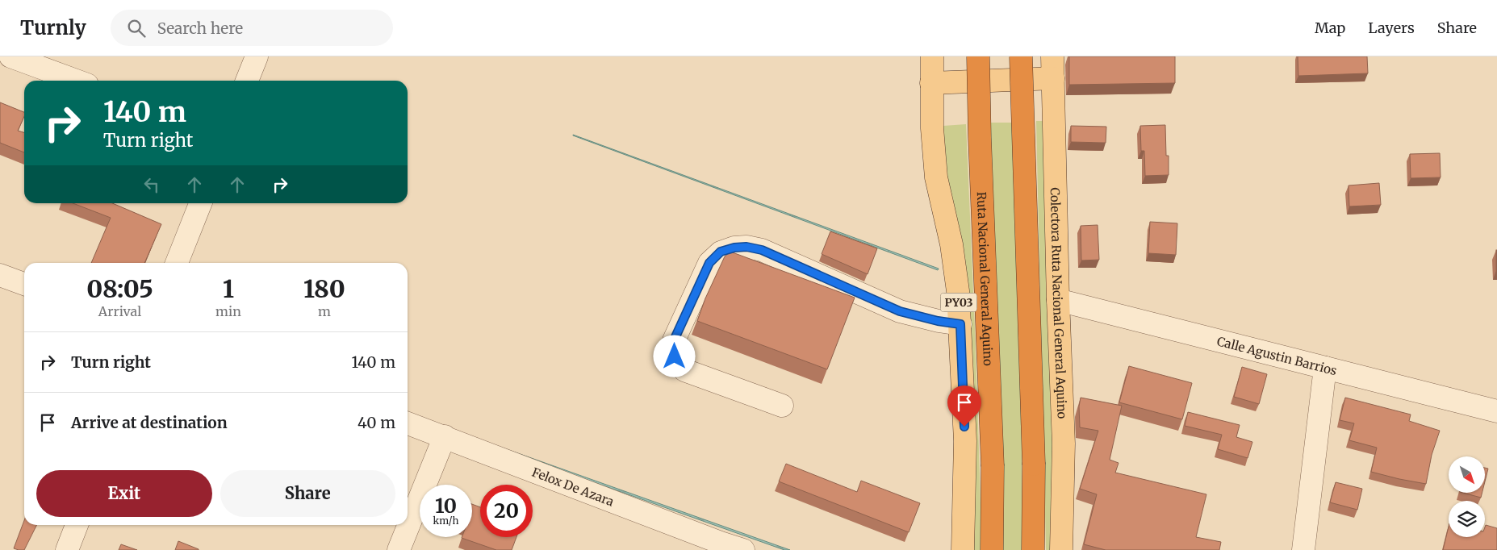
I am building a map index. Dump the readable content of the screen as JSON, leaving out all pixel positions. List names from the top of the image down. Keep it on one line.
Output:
{"streets":{"highway":["Ruta Nacional General Aquino","PY03"],"main road":["Colectora Ruta Nacional General Aquino"],"street":["Calle Agustin Barrios","Felox De Azara"]},"crossings":[["Colectora Ruta Nacional General Aquino","Calle Agustin Barrios"]],"north":"bottom right","page":{"header":"Turnly","search":"Search here","nav":["Map","Layers","Share"],"turn":["140 m","Turn right"],"eta":["08:05","Arrival","1","min","180","m"],"list":[{"name":"Turn right","value":"140 m"},{"name":"Arrive at destination","value":"40 m"}],"buttons":["Exit","Share"],"speed":"10 km/h","limit":"20"}}
